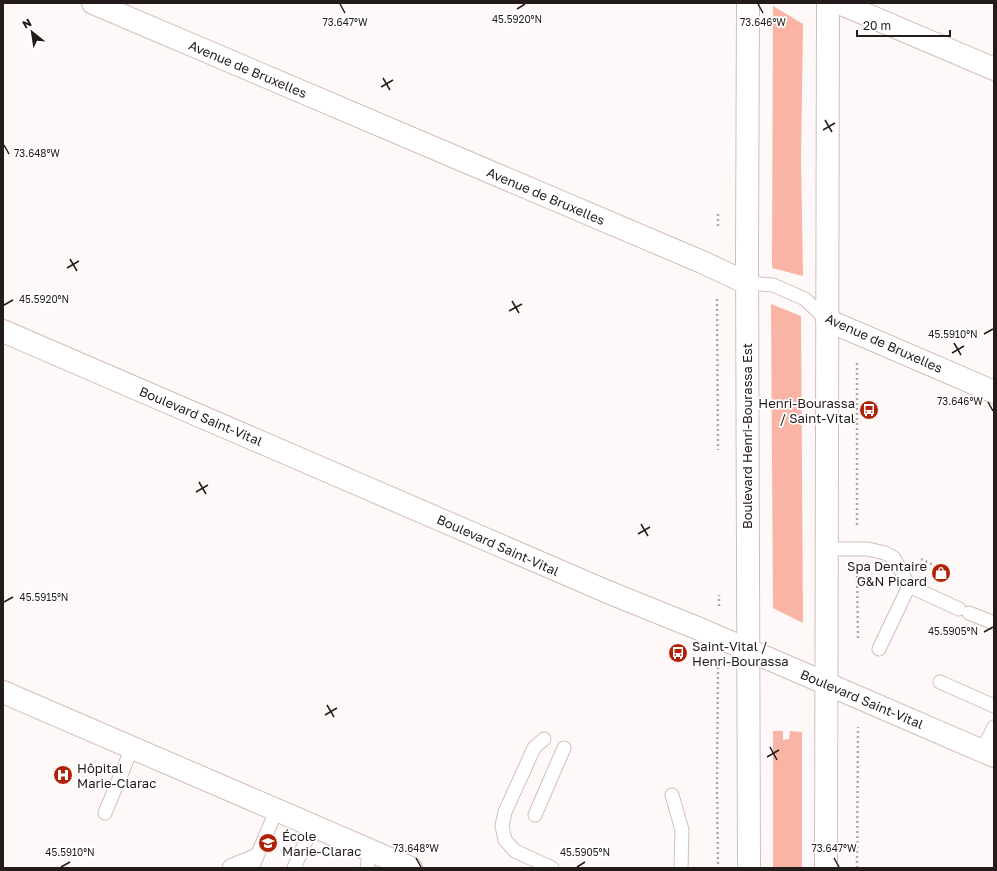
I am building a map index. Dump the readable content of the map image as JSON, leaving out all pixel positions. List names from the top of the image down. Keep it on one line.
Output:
{"streets":{"street":["Avenue de Bruxelles","Boulevard Saint-Vital","Boulevard Henri-Bourassa Est"]},"crossings":[["Avenue de Bruxelles","Boulevard Henri-Bourassa Est"],["Boulevard Saint-Vital","Boulevard Henri-Bourassa Est"]],"places":{"bus stop":["Henri-Bourassa / Saint-Vital","Saint-Vital / Henri-Bourassa"],"shop":["Spa Dentaire G&N Picard"],"hospital":["Hôpital Marie-Clarac"],"school or university":["École Marie-Clarac"]},"scale_bar":"20 m","north":"top left","coordinates":["45.5920°N","73.647°W","73.646°W","73.648°W","45.5910°N","45.5915°N","45.5905°N"]}
